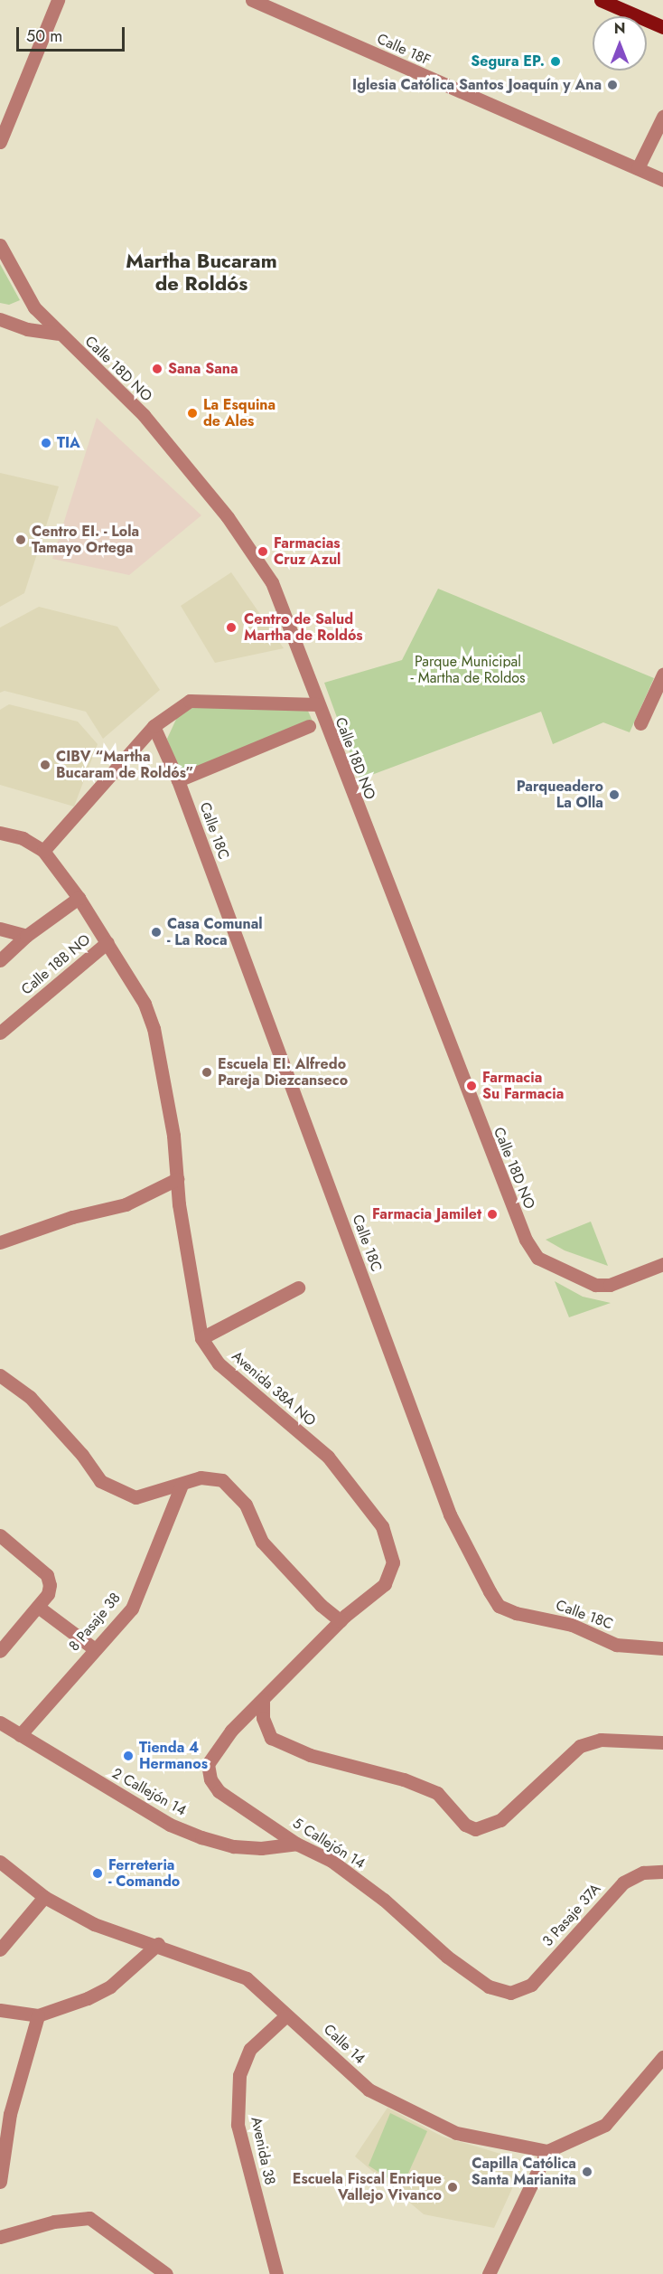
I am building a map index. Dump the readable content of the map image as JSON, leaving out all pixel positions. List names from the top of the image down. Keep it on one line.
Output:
{"streets":{"street":["Calle 18F","Calle 18D NO","Calle 18C","Calle 18B NO","Avenida 38A NO","8 Pasaje 38","2 Callejón 14","5 Callejón 14","3 Pasaje 37A","Calle 14","Avenida 38"]},"crossings":[["Calle 18B NO","Avenida 38A NO"],["Avenida 38A NO","5 Callejón 14"],["8 Pasaje 38","2 Callejón 14"],["2 Callejón 14","5 Callejón 14"],["5 Callejón 14","3 Pasaje 37A"],["Calle 14","Avenida 38"]],"districts":["Martha Bucaram de Roldós"],"parks":["Parque Municipal - Martha de Roldos"],"places":["Segura EP.","Iglesia Católica Santos Joaquín y Ana","Sana Sana","La Esquina de Ales","TIA","Centro EI. - Lola Tamayo Ortega","Farmacias Cruz Azul","Centro de Salud Martha de Roldós","CIBV “Martha Bucaram de Roldós”","Parqueadero La Olla","Casa Comunal - La Roca","Escuela EI. Alfredo Pareja Diezcanseco","Farmacia Su Farmacia","Farmacia Jamilet","Tienda 4 Hermanos","Ferreteria - Comando","Capilla Católica Santa Marianita","Escuela Fiscal Enrique Vallejo Vivanco"],"scale_bar":"50 m","north":"top"}
